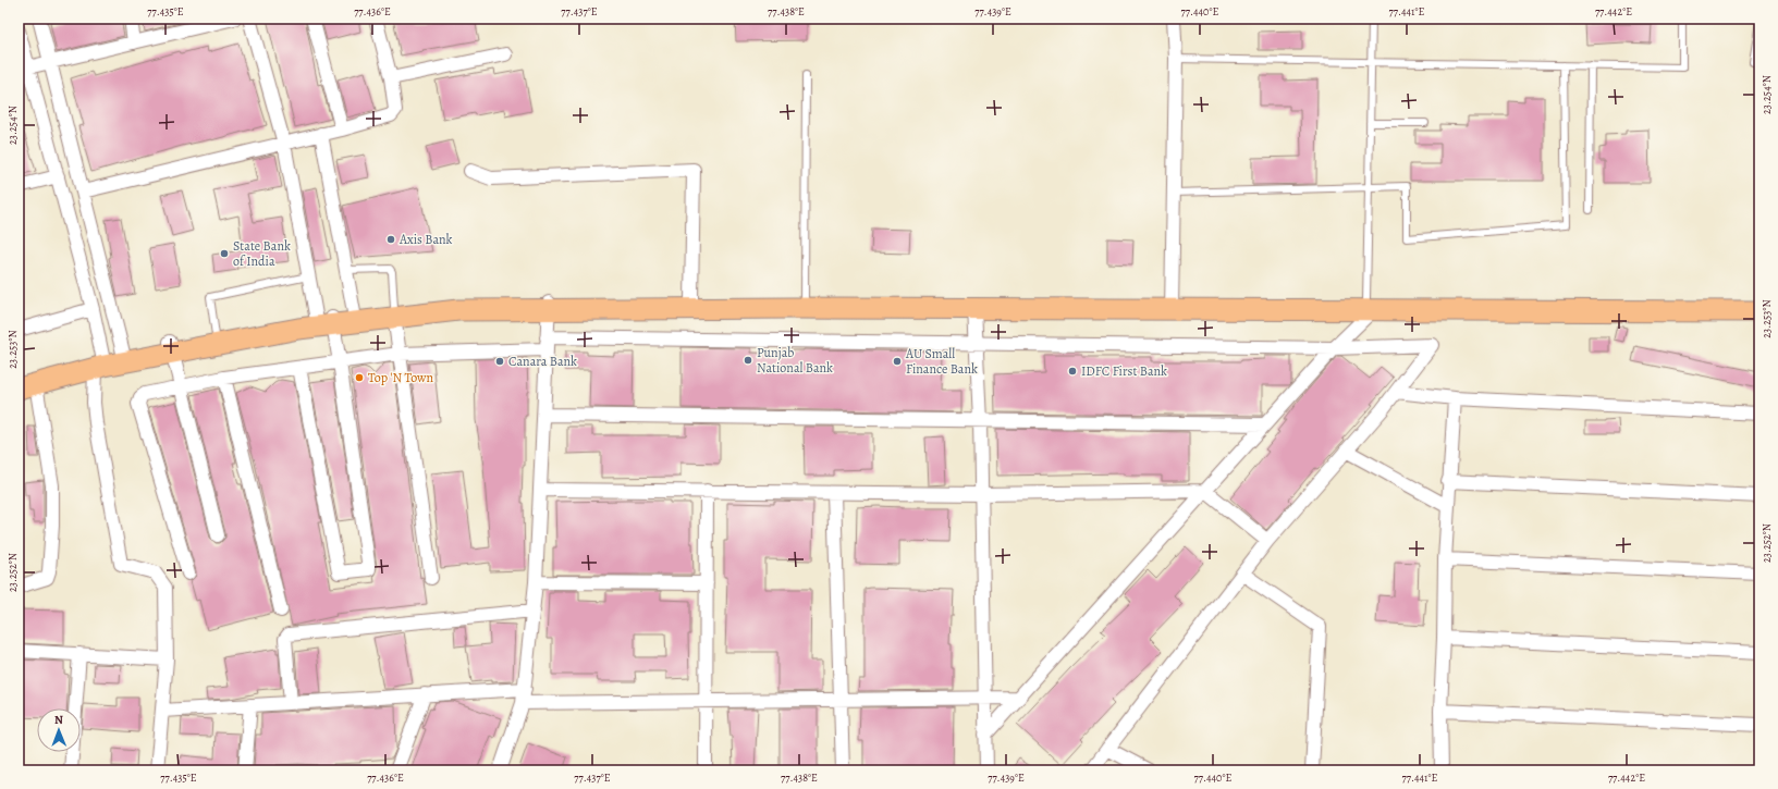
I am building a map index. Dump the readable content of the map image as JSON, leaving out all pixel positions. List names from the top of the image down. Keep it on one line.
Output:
{"places":["Axis Bank","State Bank of India","Punjab National Bank","Canara Bank","AU Small Finance Bank","IDFC First Bank","Top 'N Town"],"north":"top","coordinates":["77.435°E","77.436°E","77.437°E","77.438°E","77.439°E","77.440°E","77.441°E","77.442°E","23.254°N","23.253°N","23.252°N"]}
